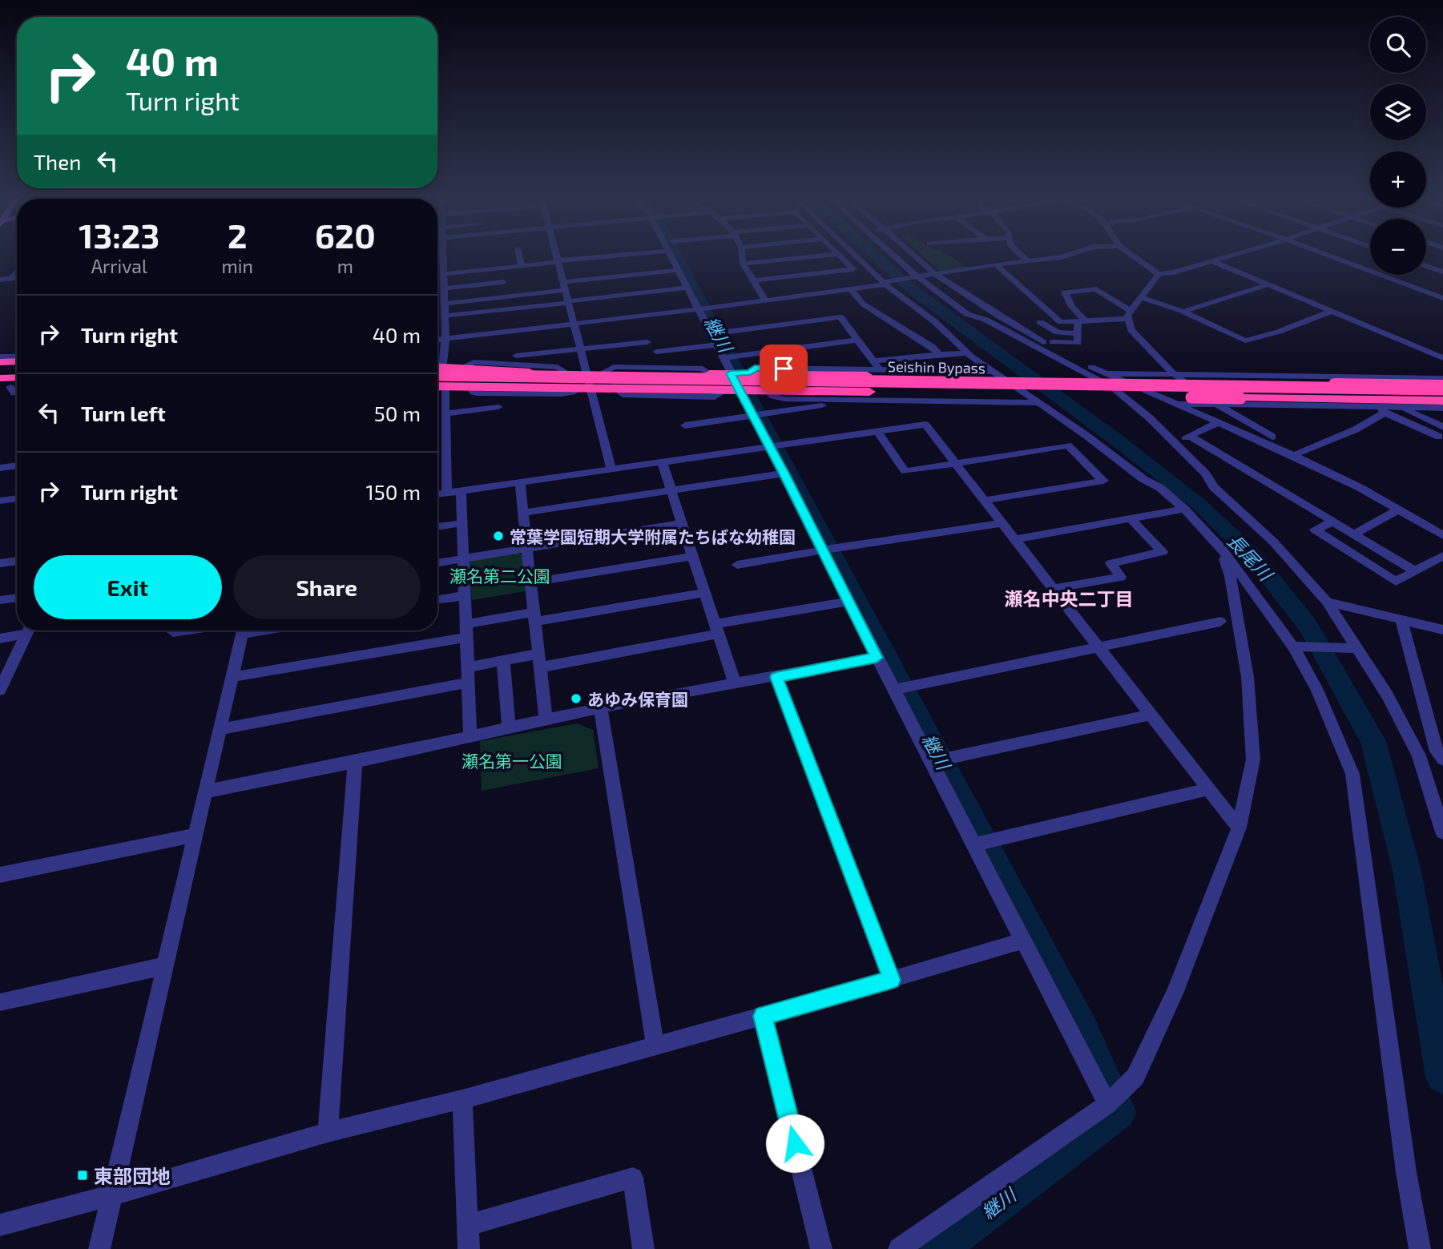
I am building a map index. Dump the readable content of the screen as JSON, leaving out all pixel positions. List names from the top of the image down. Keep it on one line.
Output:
{"streets":{"highway":["Seishin Bypass"]},"districts":["瀬名中央二丁目"],"water":["継川","長尾川"],"parks":["瀬名第二公園","瀬名第一公園"],"places":{"other":["常葉学園短期大学附属たちばな幼稚園","あゆみ保育園"],"transit":["東部団地"]},"page":{"map_buttons":["+","−"],"turn":["40 m","Turn right"],"then":"Then","eta":["13:23","Arrival","2","min","620","m"],"list":[{"name":"Turn right","value":"40 m"},{"name":"Turn left","value":"50 m"},{"name":"Turn right","value":"150 m"}],"buttons":["Exit","Share"]}}
